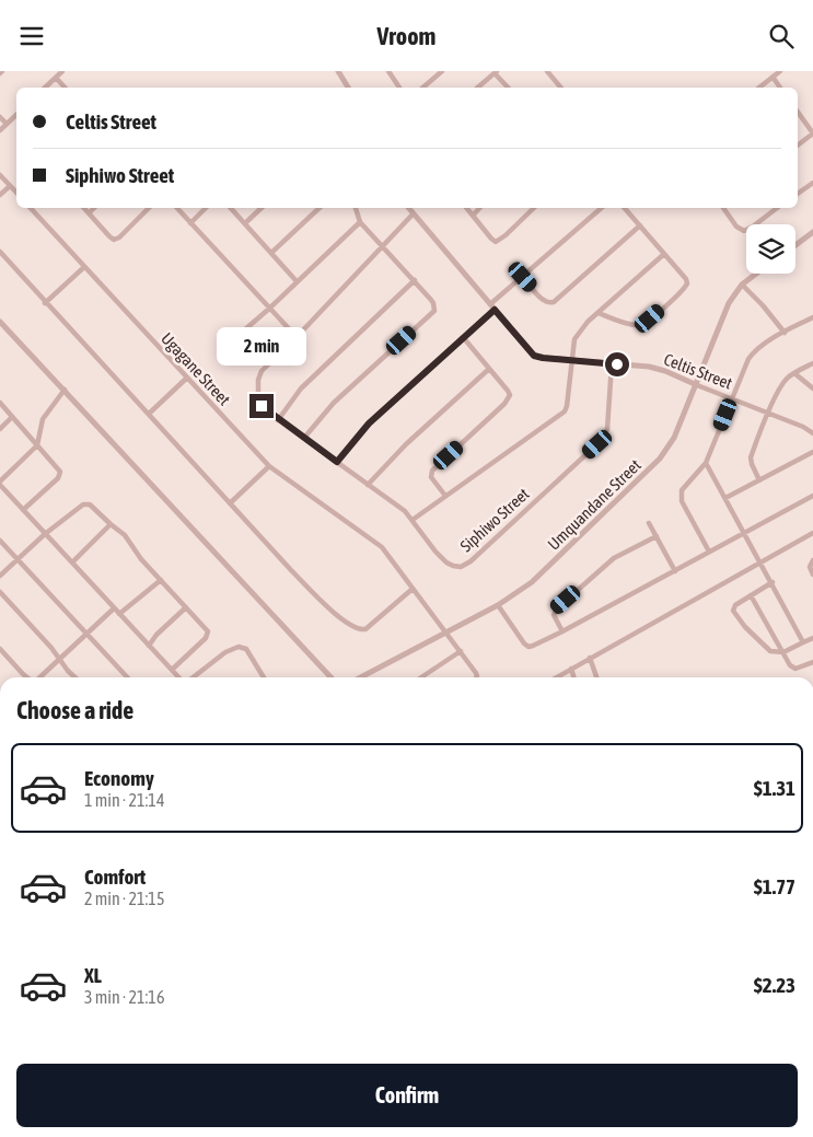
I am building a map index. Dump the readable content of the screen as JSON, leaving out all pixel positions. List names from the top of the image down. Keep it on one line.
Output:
{"streets":{"street":["Ugagane Street","Celtis Street","Umquandane Street","Siphiwo Street"]},"crossings":[["Ugagane Street","Umquandane Street"],["Celtis Street","Umquandane Street"],["Celtis Street","Siphiwo Street"]],"page":{"header":"Vroom","banner":["Celtis Street","Siphiwo Street"],"bubble":"2 min","heading":"Choose a ride","list":[{"name":"Economy","note":"1 min · 21:14","value":"$1.31"},{"name":"Comfort","note":"2 min · 21:15","value":"$1.77"},{"name":"XL","note":"3 min · 21:16","value":"$2.23"}],"buttons":"Confirm"}}
